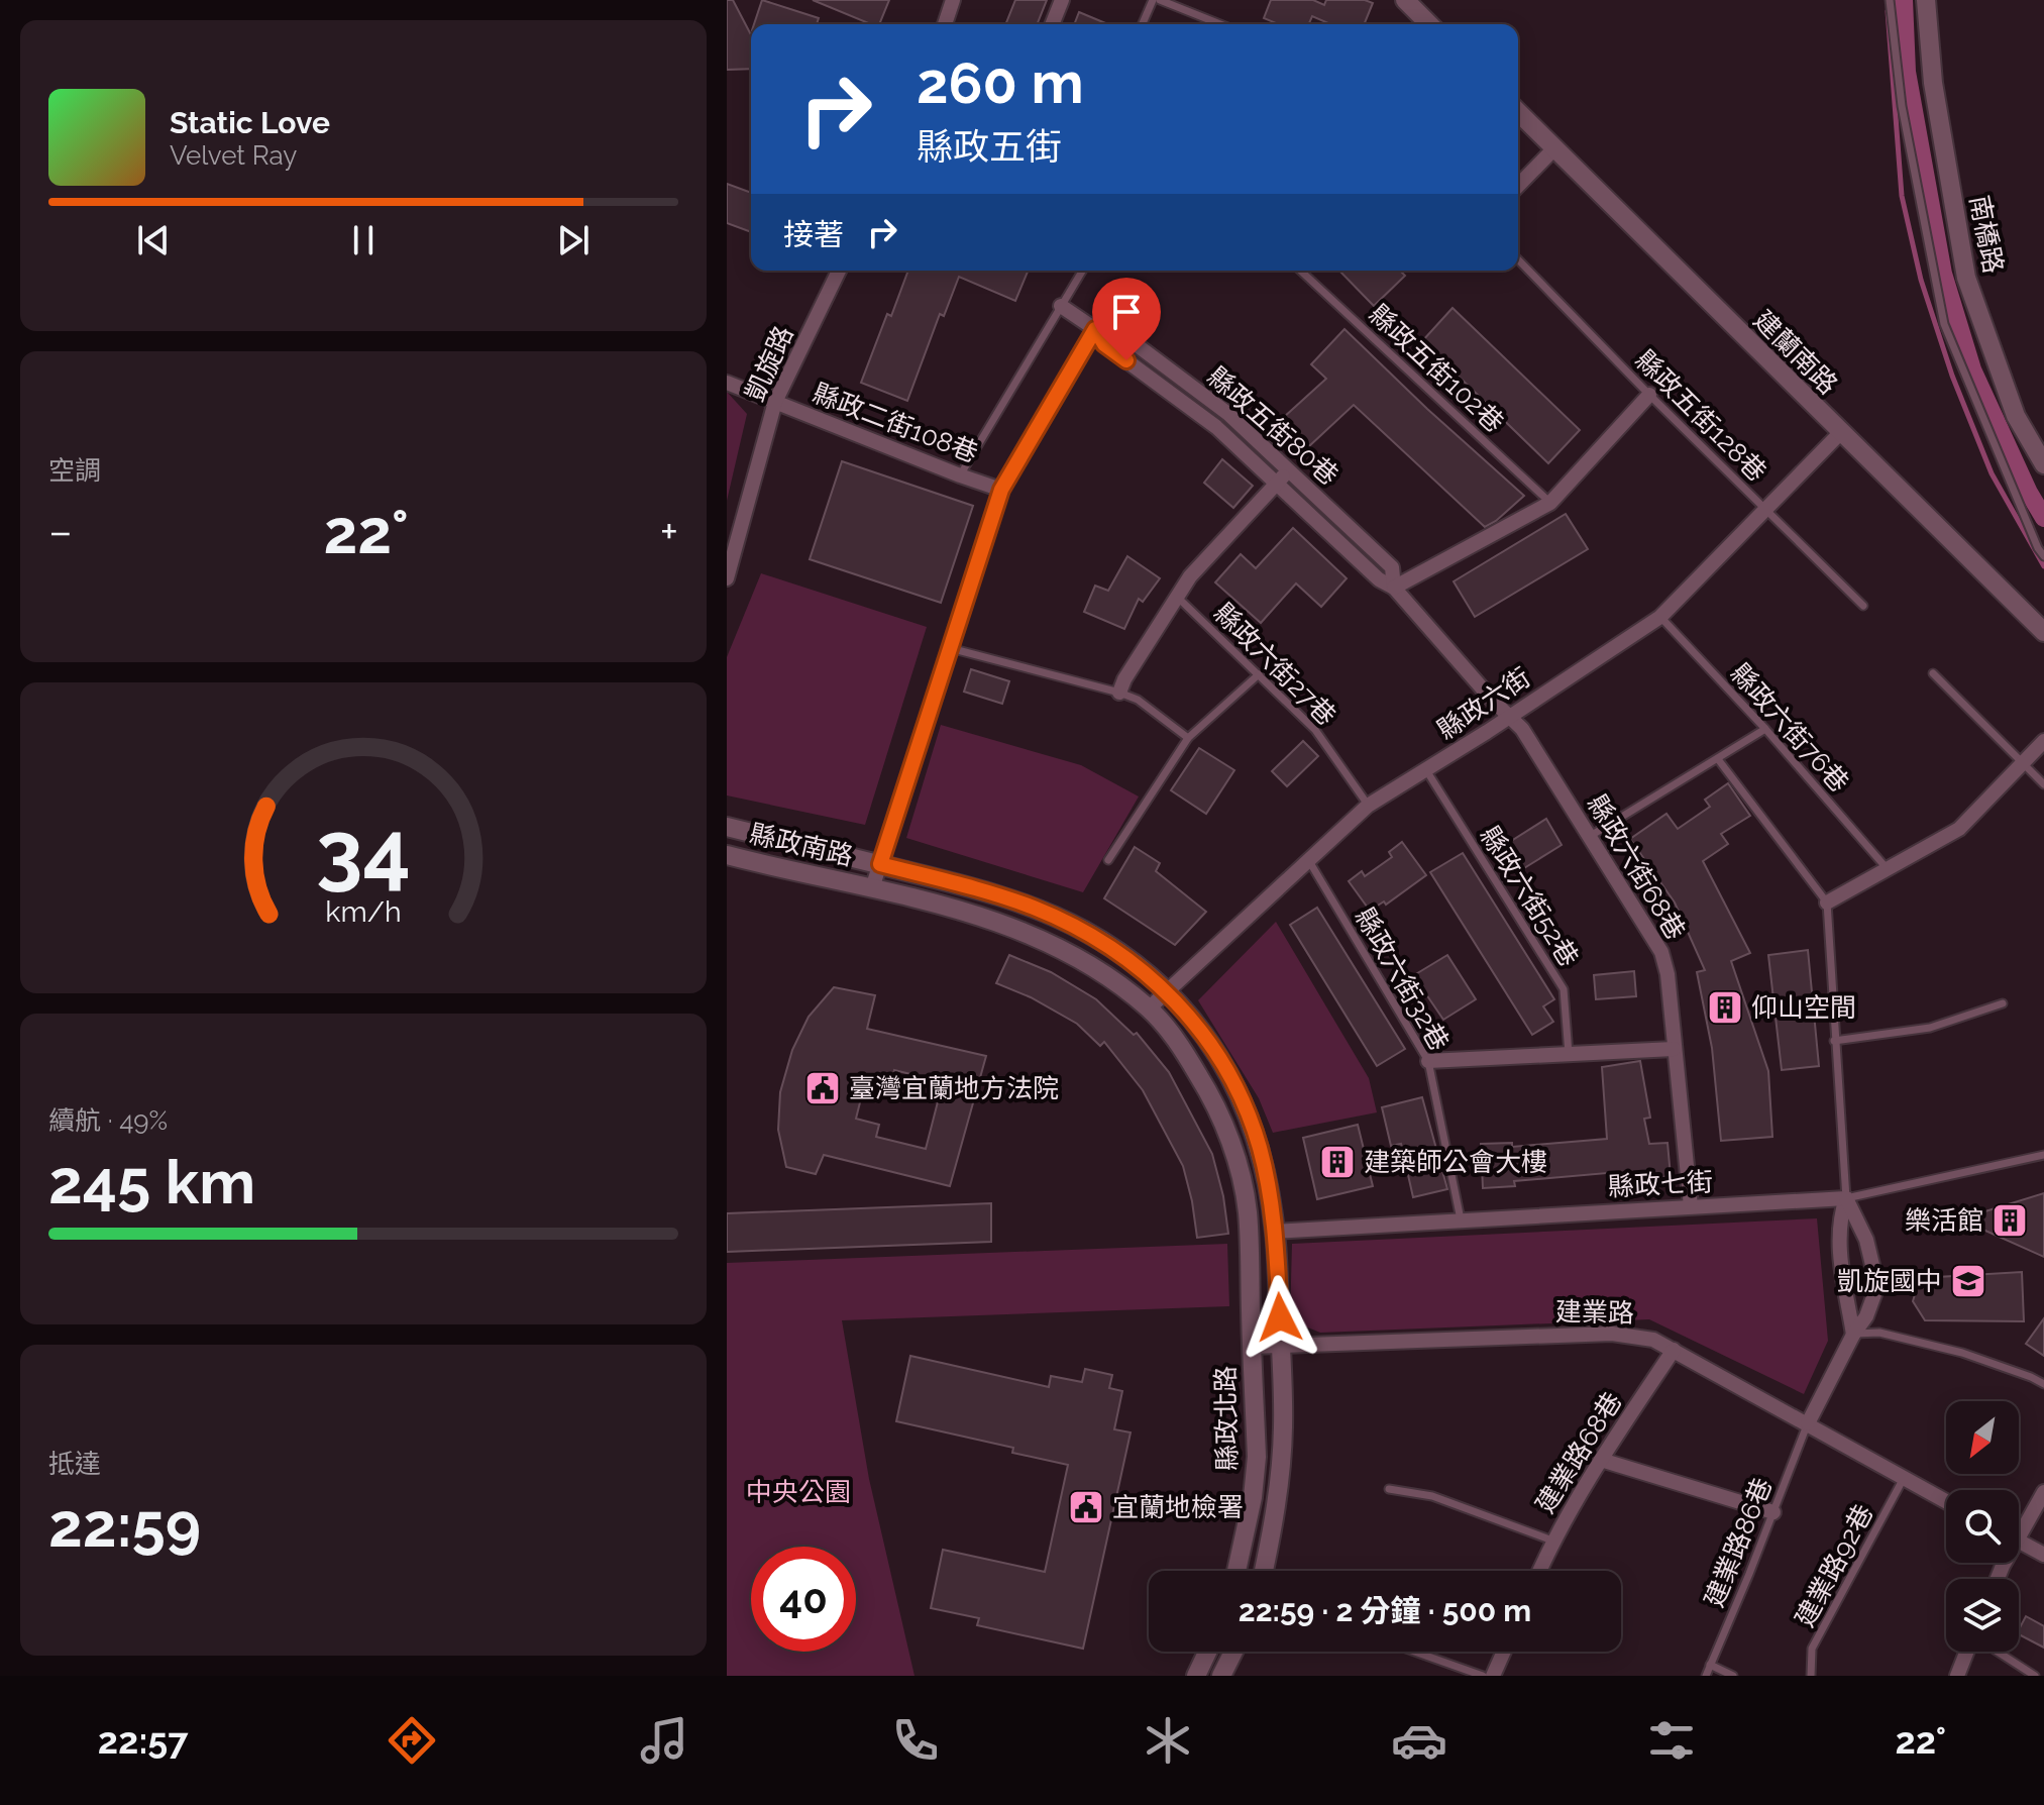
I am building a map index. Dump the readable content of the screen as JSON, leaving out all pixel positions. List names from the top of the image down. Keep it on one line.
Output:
{"streets":{"street":["南橋路","建蘭南路","凱旋路","縣政二街108巷","縣政五街80巷","縣政六街","縣政南路","縣政六街68巷","縣政七街","建業路","縣政北路","建業路68巷"],"lane":["縣政五街102巷","縣政五街128巷","縣政六街27巷","縣政六街76巷","縣政六街52巷","縣政六街32巷","建業路86巷","建業路92巷"]},"crossings":[["建蘭南路","縣政六街"],["凱旋路","縣政二街108巷"],["縣政五街128巷","縣政六街"],["縣政五街80巷","縣政六街"],["縣政五街80巷","縣政六街68巷"],["縣政六街27巷","縣政六街"],["縣政六街","縣政六街76巷"],["縣政六街","縣政南路"],["縣政六街","縣政六街68巷"],["縣政六街","縣政六街52巷"],["縣政六街","縣政六街32巷"],["縣政南路","縣政七街"],["縣政南路","建業路"],["縣政南路","縣政北路"],["縣政六街68巷","縣政七街"],["縣政六街32巷","縣政七街"],["建業路","縣政北路"],["建業路","建業路68巷"],["建業路","建業路86巷"],["建業路","建業路92巷"]],"parks":["中央公園"],"places":{"building":["仰山空間","建築師公會大樓","樂活館"],"public building":["臺灣宜蘭地方法院","宜蘭地檢署"],"school or university":["凱旋國中"]},"north":"bottom left","page":{"turn":["260 m","縣政五街"],"song":["Static Love","Velvet Ray"],"then":"接著","tile":["空調",["續航 · 49%","245 km"],["抵達","22:59"]],"heat":["−","22°","+"],"limit":"40","trip":"22:59 · 2 分鐘 · 500 m","tabs":["22:57","22°"],"gauge":["34","km/h"]}}
